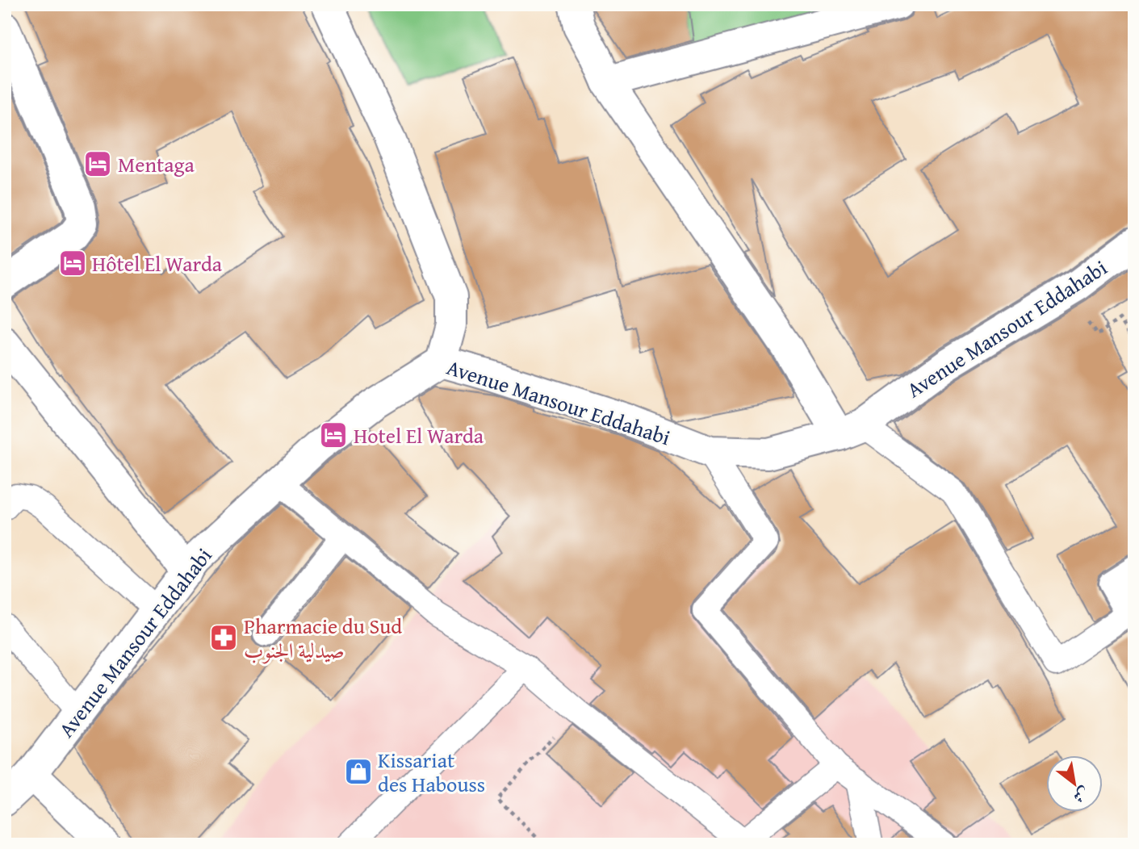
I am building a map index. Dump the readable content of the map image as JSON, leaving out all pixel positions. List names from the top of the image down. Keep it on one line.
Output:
{"streets":{"street":["Avenue Mansour Eddahabi"]},"places":{"hotel":["Mentaga","Hôtel El Warda","Hotel El Warda"],"pharmacy":["Pharmacie du Sud صيدلية الجنوب"],"shop":["Kissariat des Habouss"]},"north":"bottom right"}
